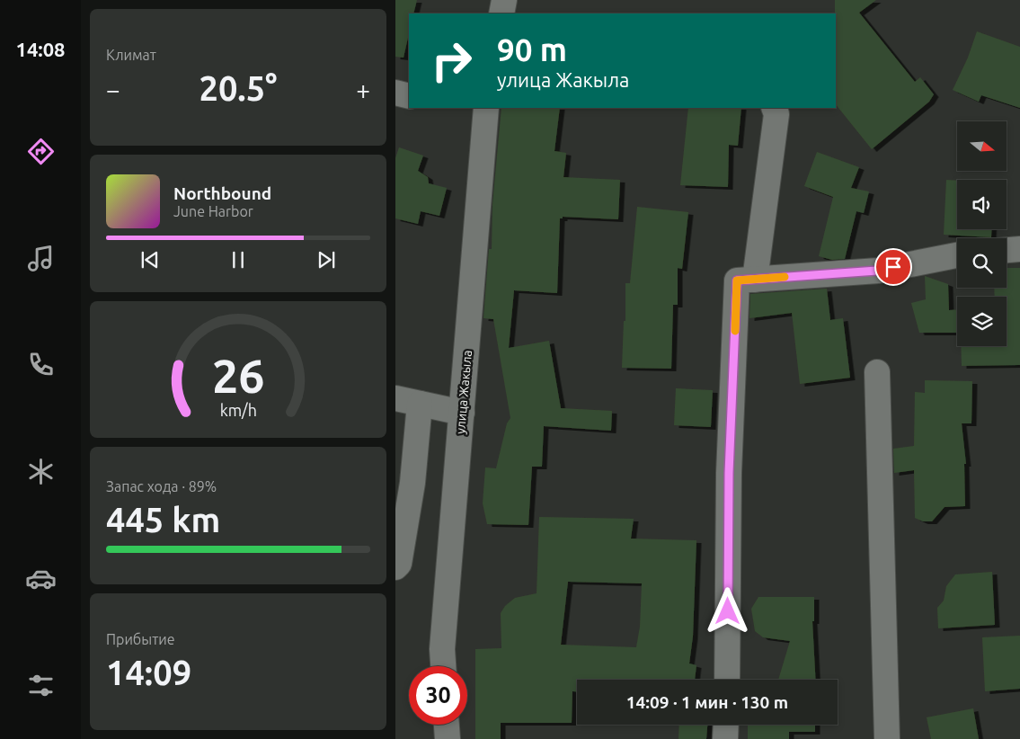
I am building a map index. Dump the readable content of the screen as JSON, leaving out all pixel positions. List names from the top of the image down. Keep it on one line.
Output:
{"streets":{"street":["улица Жакыла"]},"north":"right","page":{"tabs":"14:08","tile":["Климат",["Запас хода · 89%","445 km"],["Прибытие","14:09"]],"turn":["90 m","улица Жакыла"],"heat":["−","20.5°","+"],"song":["Northbound","June Harbor"],"limit":"30","trip":"14:09 · 1 мин · 130 m","gauge":["26","km/h"]}}
